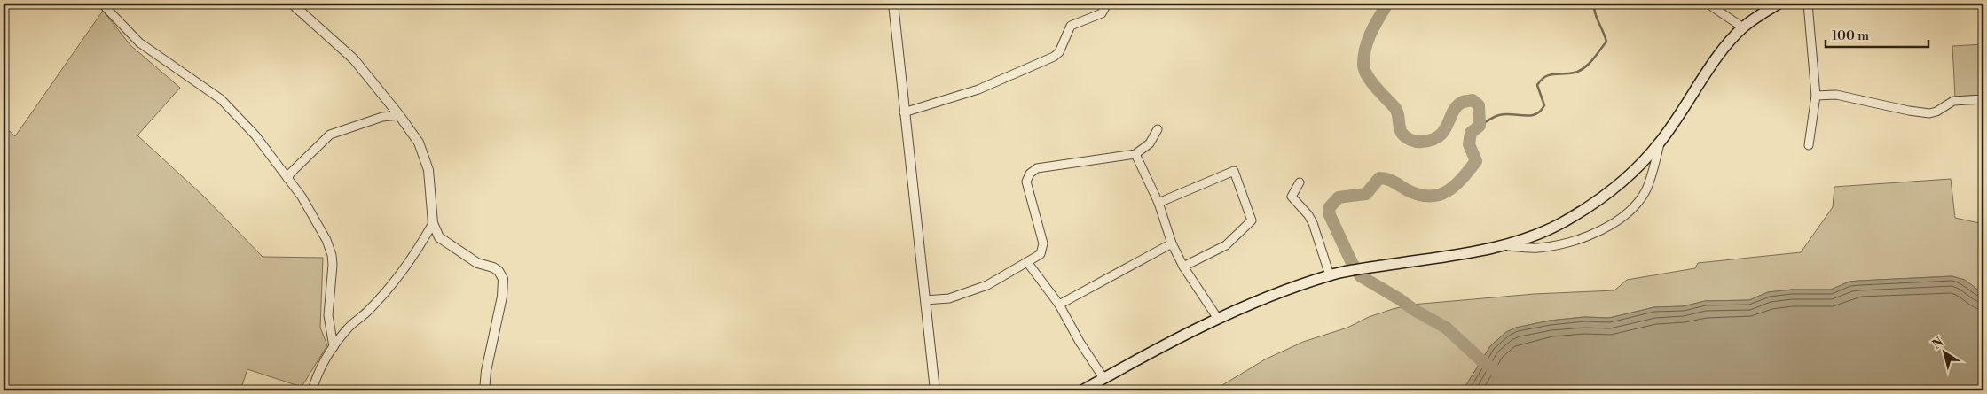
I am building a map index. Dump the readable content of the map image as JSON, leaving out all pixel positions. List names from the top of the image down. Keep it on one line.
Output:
{"scale_bar":"100 m","north":"top left"}
